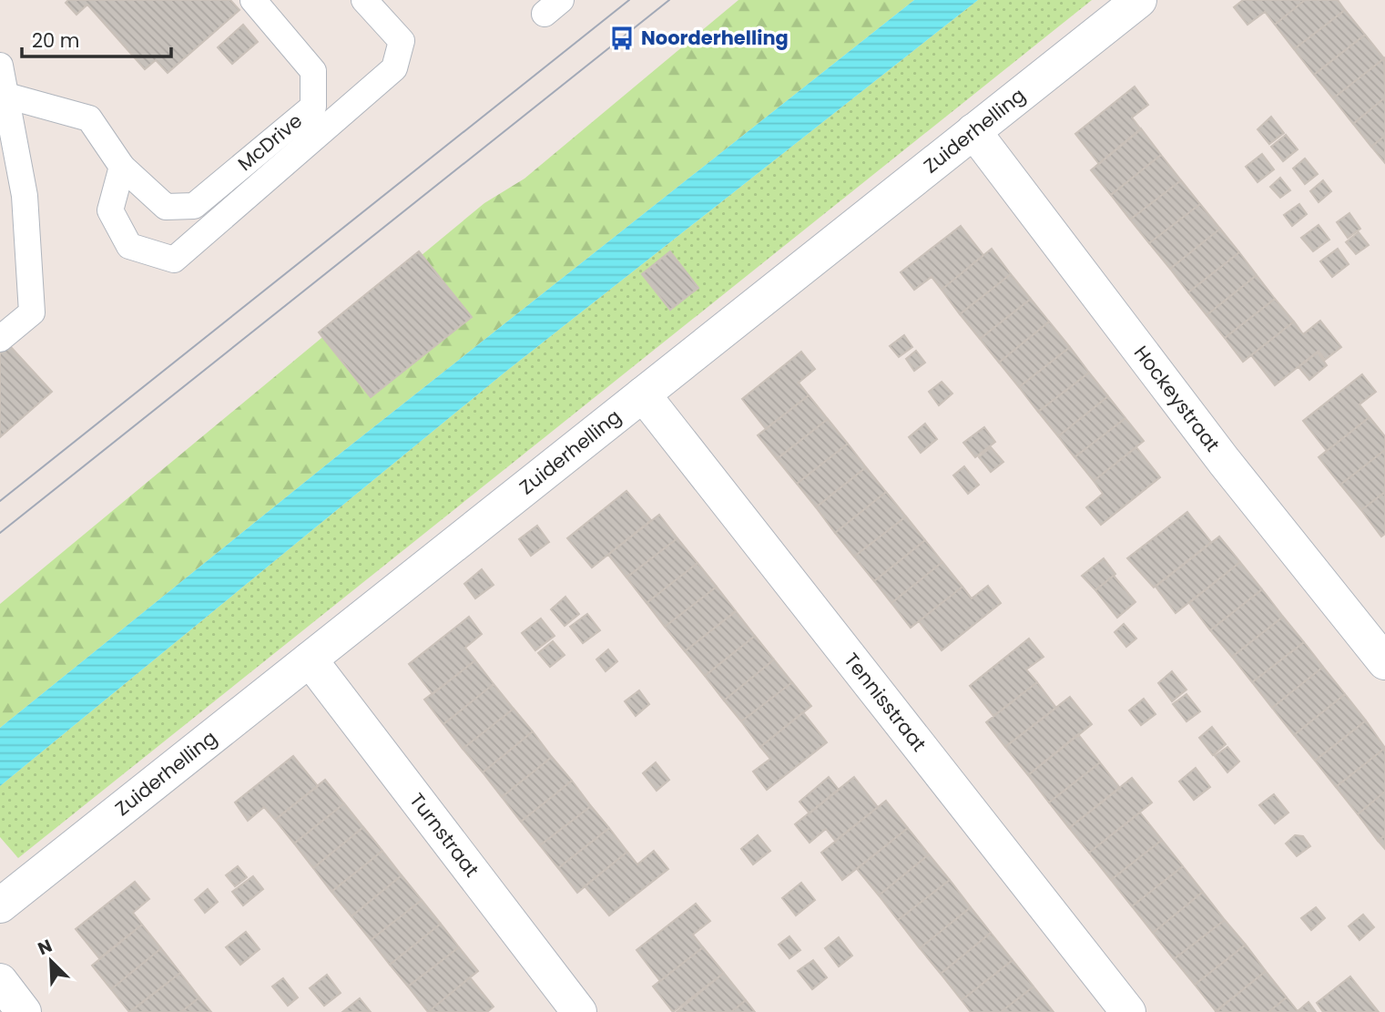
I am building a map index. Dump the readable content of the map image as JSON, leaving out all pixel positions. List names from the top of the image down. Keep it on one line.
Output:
{"streets":{"street":["Zuiderhelling","Hockeystraat","Tennisstraat","Turnstraat"],"lane":["McDrive"]},"crossings":[["Zuiderhelling","Hockeystraat"],["Zuiderhelling","Tennisstraat"],["Zuiderhelling","Turnstraat"]],"places":{"bus stop":["Noorderhelling"]},"scale_bar":"20 m","north":"top left"}
